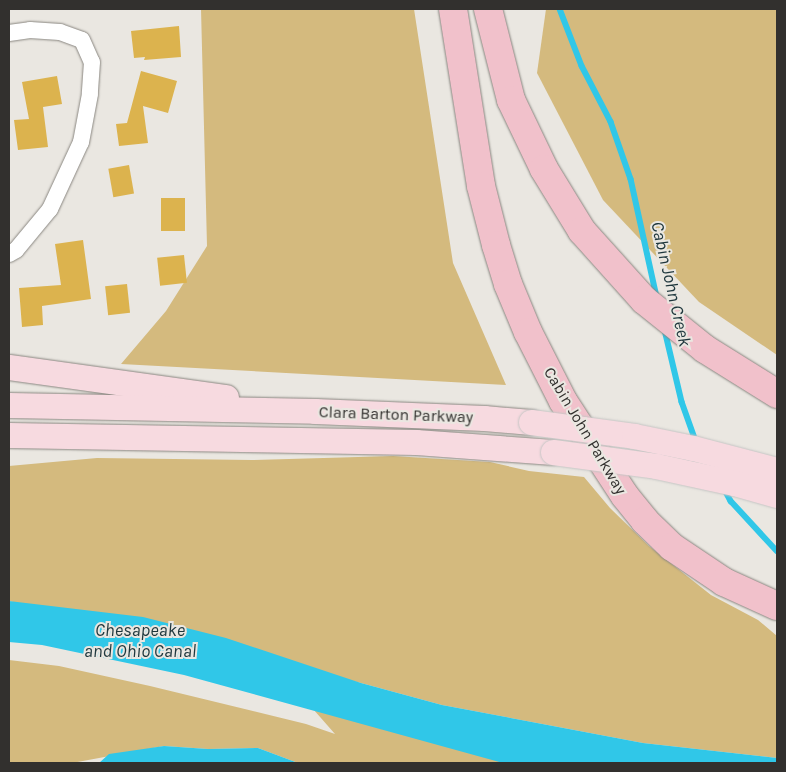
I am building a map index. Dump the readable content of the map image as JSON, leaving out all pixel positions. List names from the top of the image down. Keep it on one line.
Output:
{"streets":{"highway":["Cabin John Parkway"],"main road":["Clara Barton Parkway"]},"water":["Cabin John Creek","Chesapeake and Ohio Canal"]}
